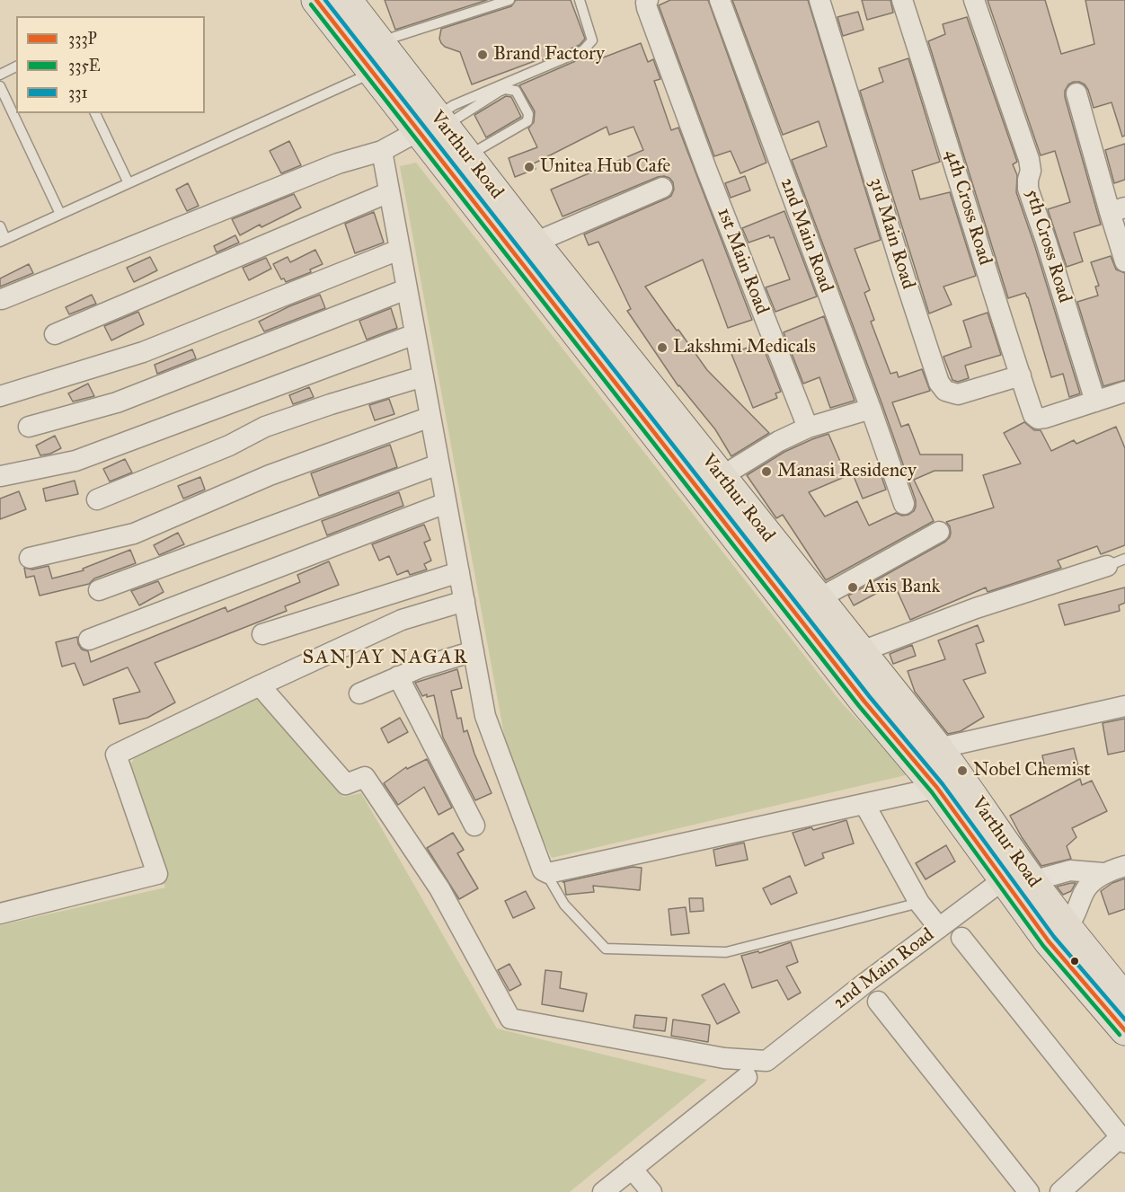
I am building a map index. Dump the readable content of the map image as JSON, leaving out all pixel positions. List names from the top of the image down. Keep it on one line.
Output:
{"streets":{"main road":["Varthur Road"],"street":["4th Cross Road","3rd Main Road","2nd Main Road","5th Cross Road","1st Main Road"]},"crossings":[["Varthur Road","2nd Main Road"],["4th Cross Road","3rd Main Road"],["4th Cross Road","5th Cross Road"]],"districts":["SANJAY NAGAR"],"places":["Brand Factory","Unitea Hub Cafe","Lakshmi Medicals","Manasi Residency","Axis Bank","Nobel Chemist"],"lines":["transit line 333P","transit line 331","transit line 335E"],"legend":["333P","335E","331"]}
